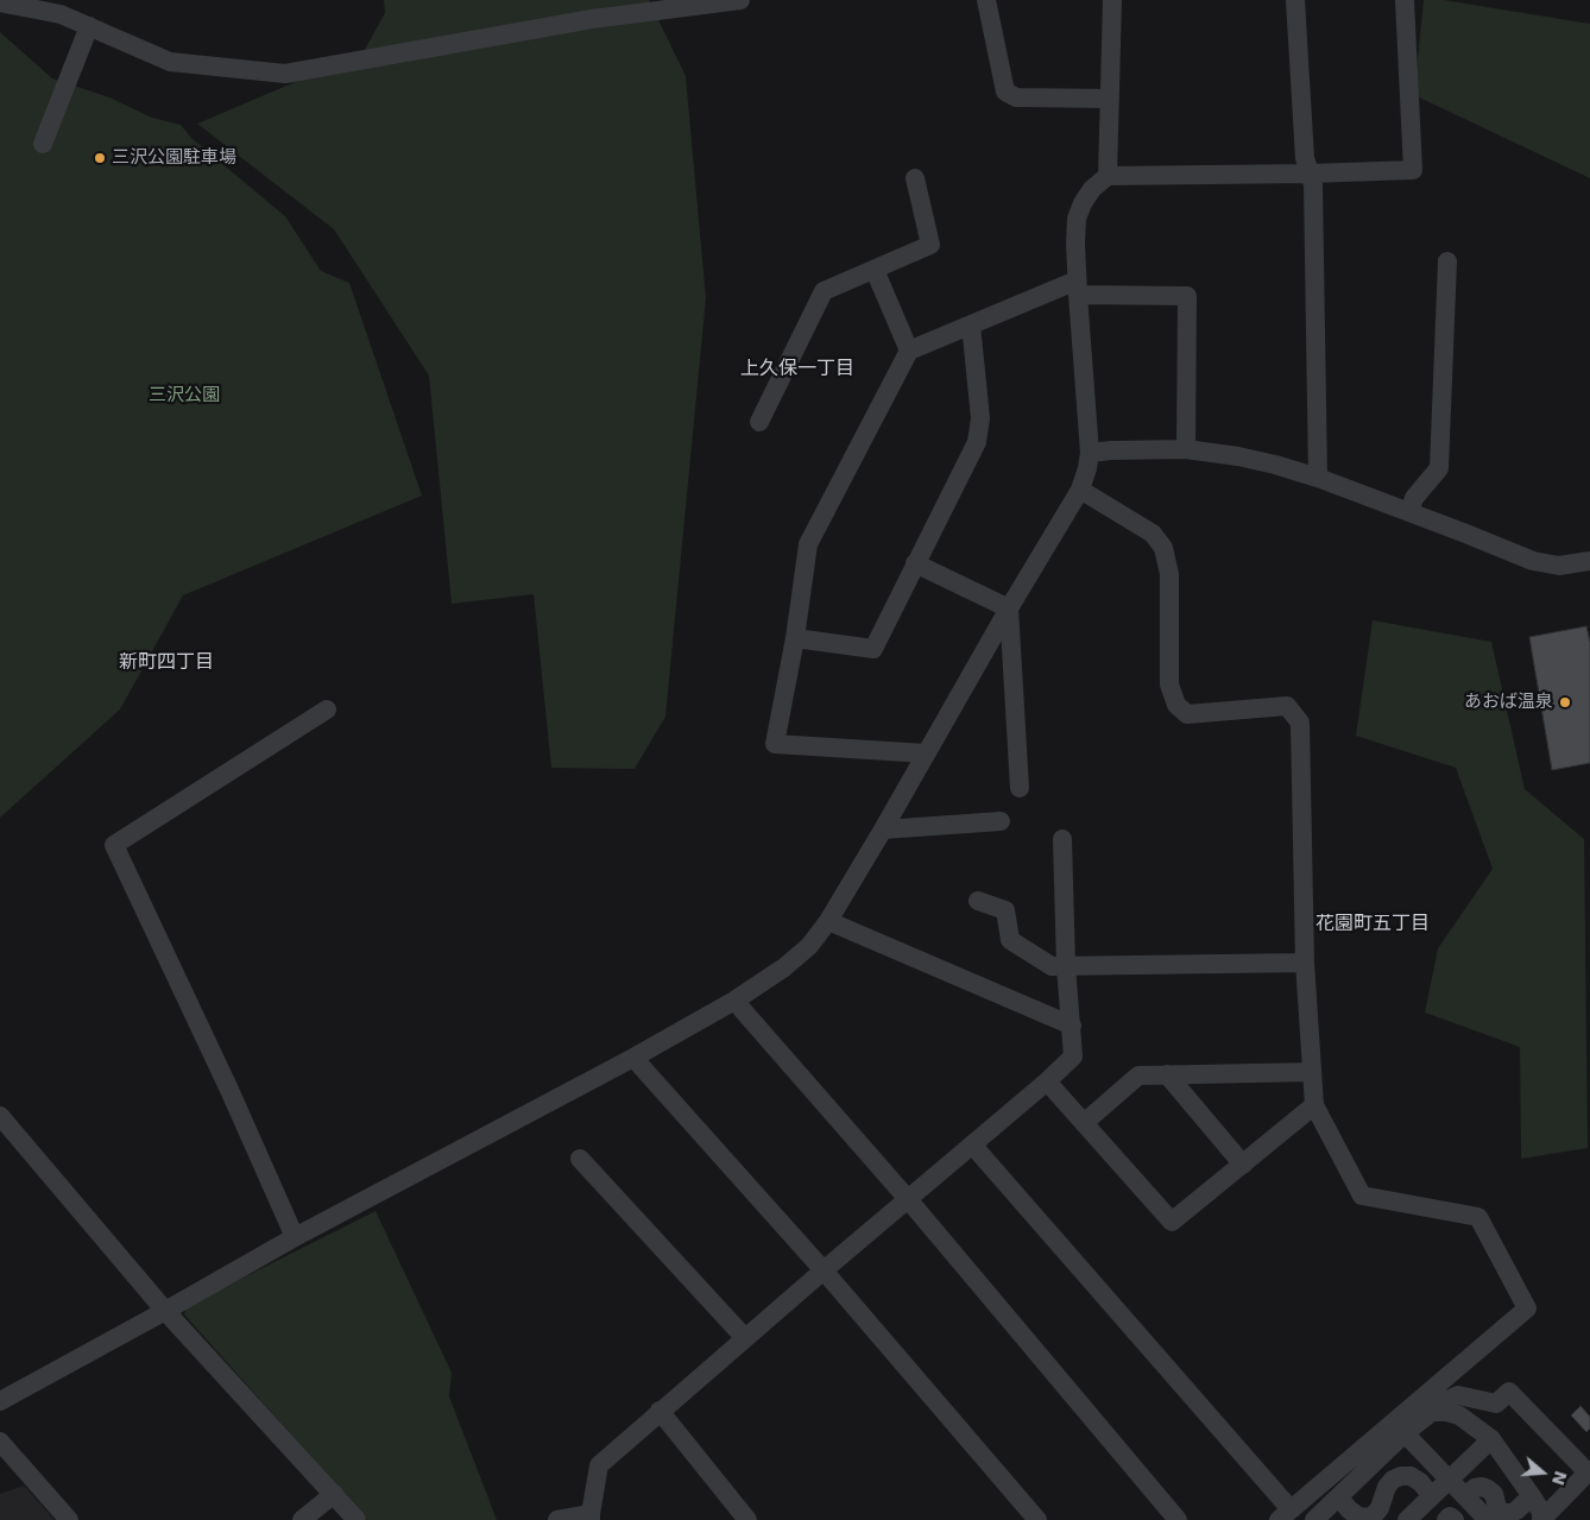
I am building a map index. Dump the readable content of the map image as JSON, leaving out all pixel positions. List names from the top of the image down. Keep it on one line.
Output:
{"districts":["上久保一丁目","新町四丁目","花園町五丁目"],"parks":["三沢公園"],"places":["三沢公園駐車場","あおば温泉"],"north":"right"}
